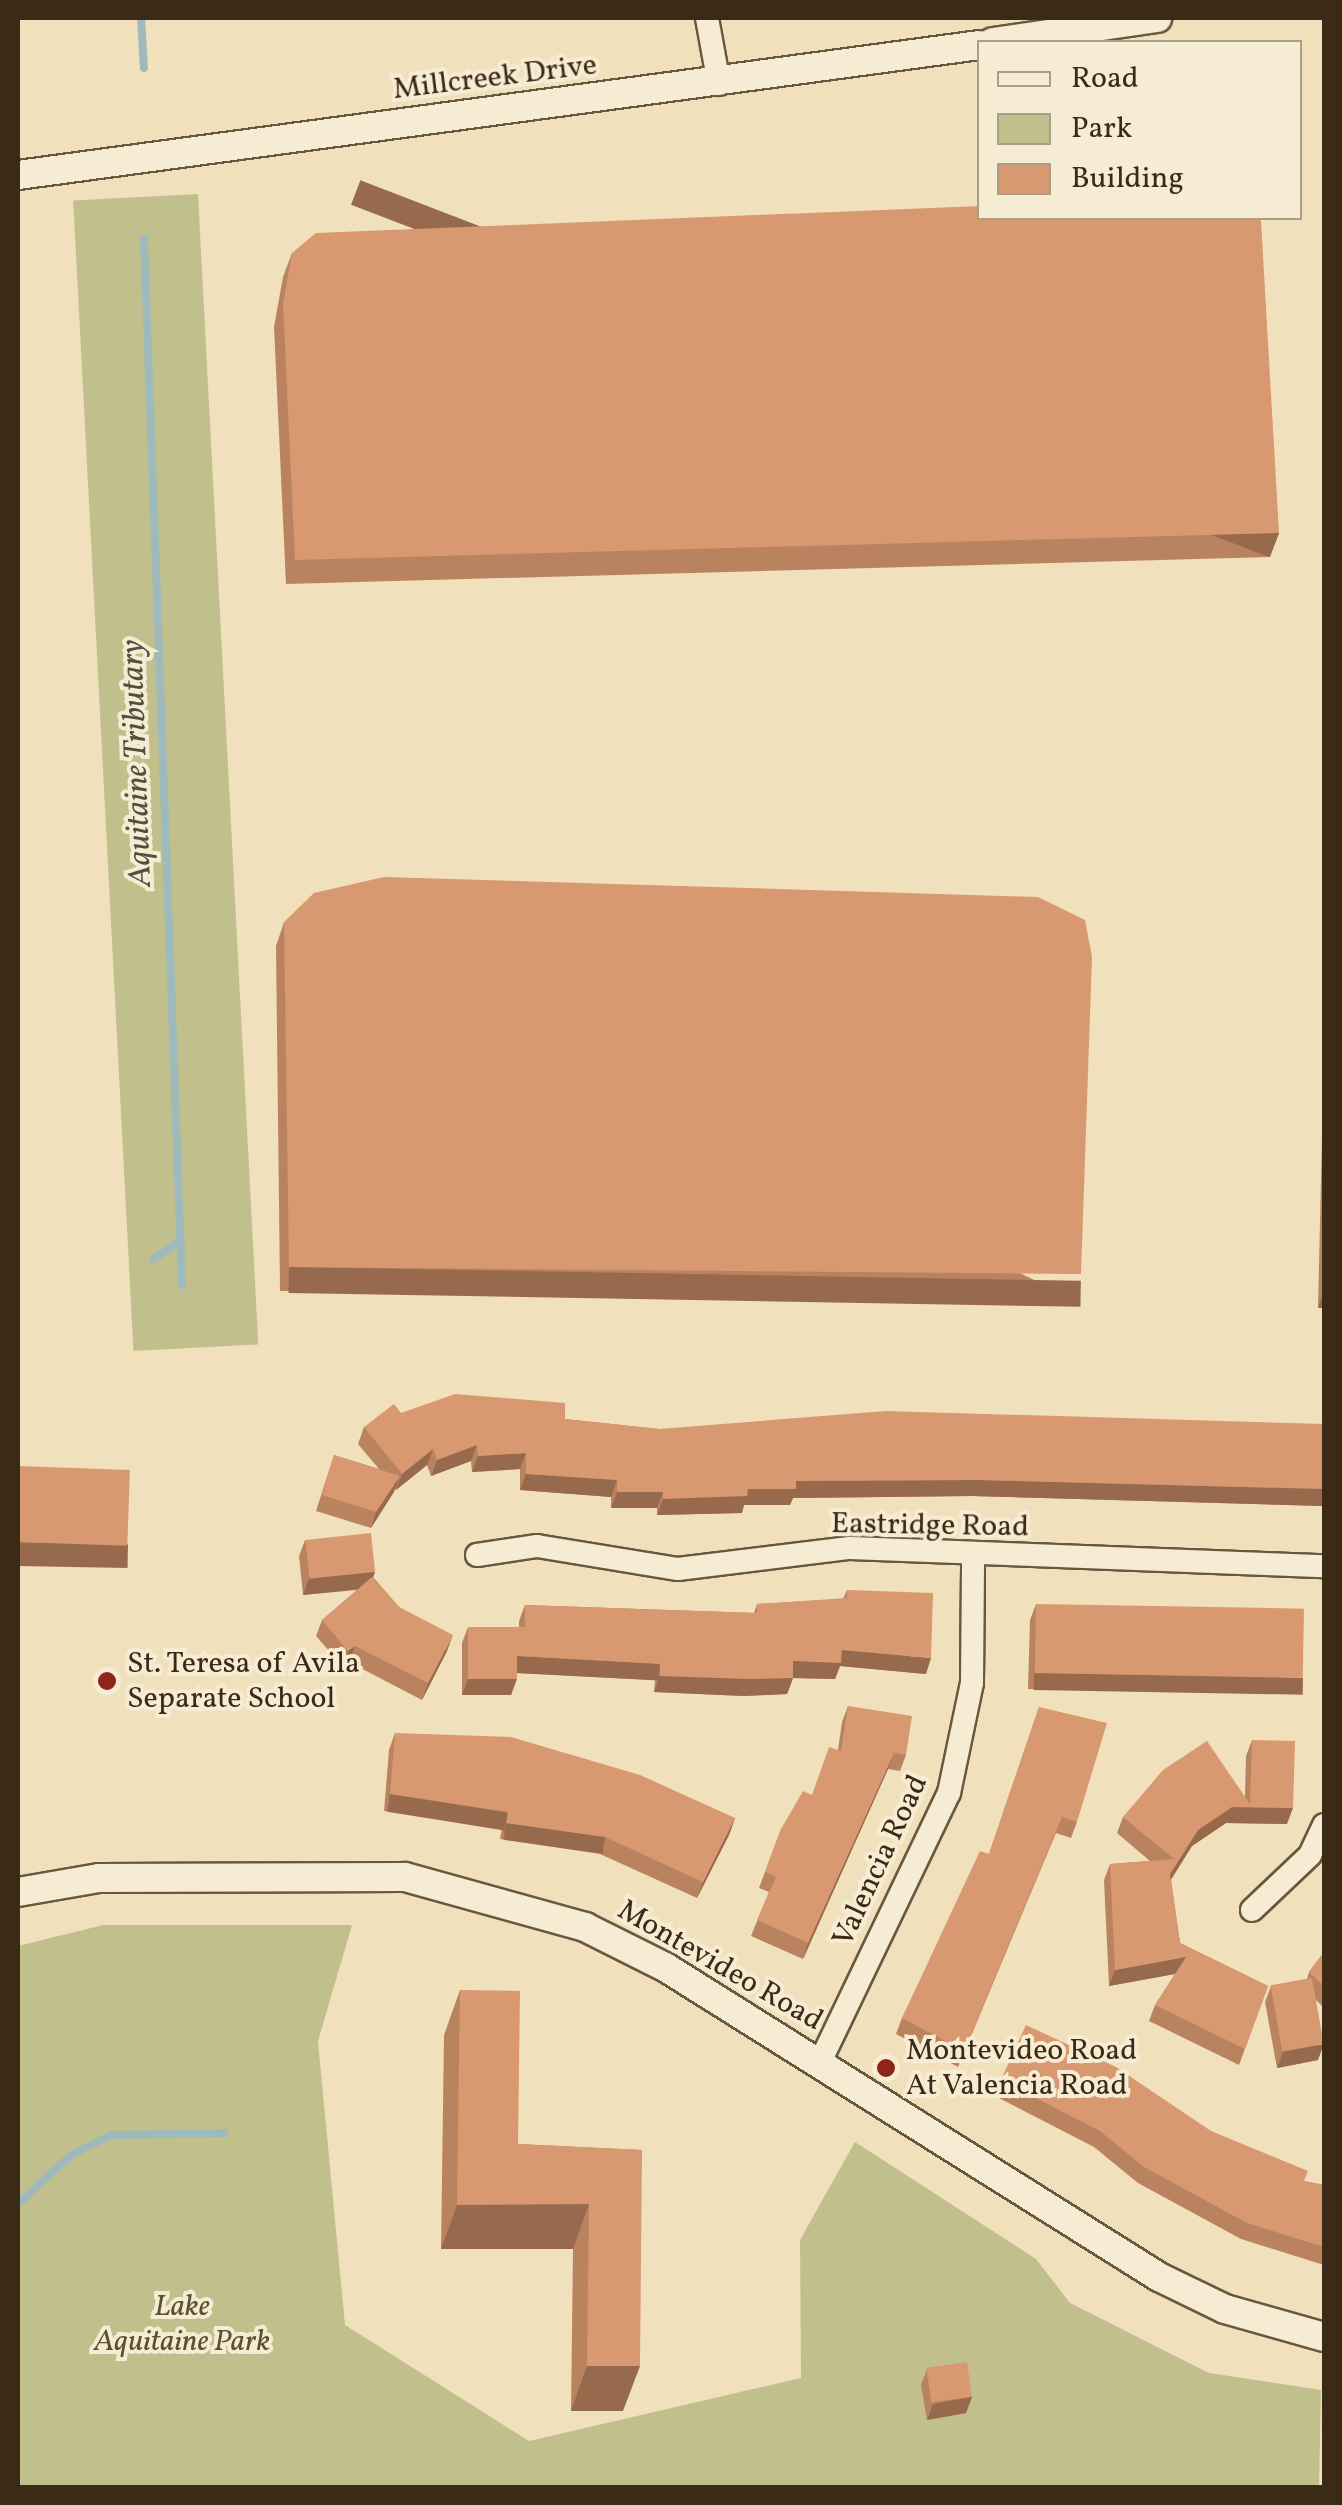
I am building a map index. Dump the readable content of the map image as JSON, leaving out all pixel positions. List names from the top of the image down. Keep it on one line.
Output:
{"streets":{"street":["Millcreek Drive","Eastridge Road","Valencia Road","Montevideo Road"]},"crossings":[["Eastridge Road","Valencia Road"],["Valencia Road","Montevideo Road"]],"water":["Aquitaine Tributary"],"parks":["Lake Aquitaine Park"],"places":["St. Teresa of Avila Separate School","Montevideo Road At Valencia Road"],"legend":["Road","Park","Building"]}
